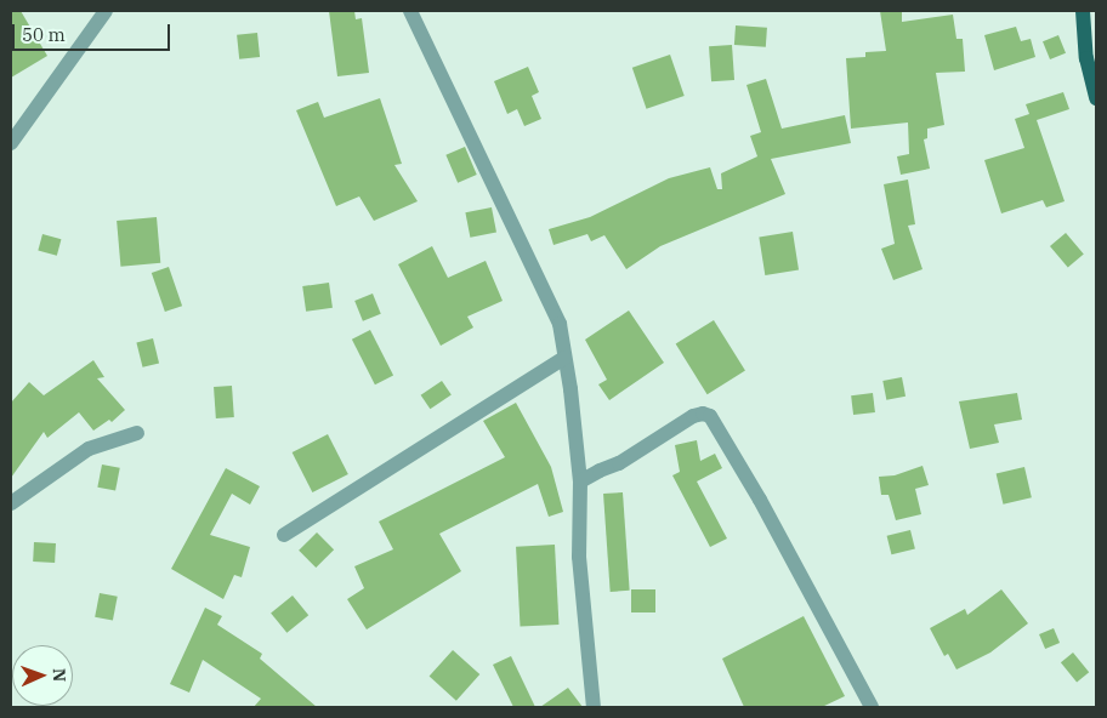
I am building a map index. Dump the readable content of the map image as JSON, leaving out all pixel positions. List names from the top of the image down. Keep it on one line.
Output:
{"scale_bar":"50 m","north":"right"}
